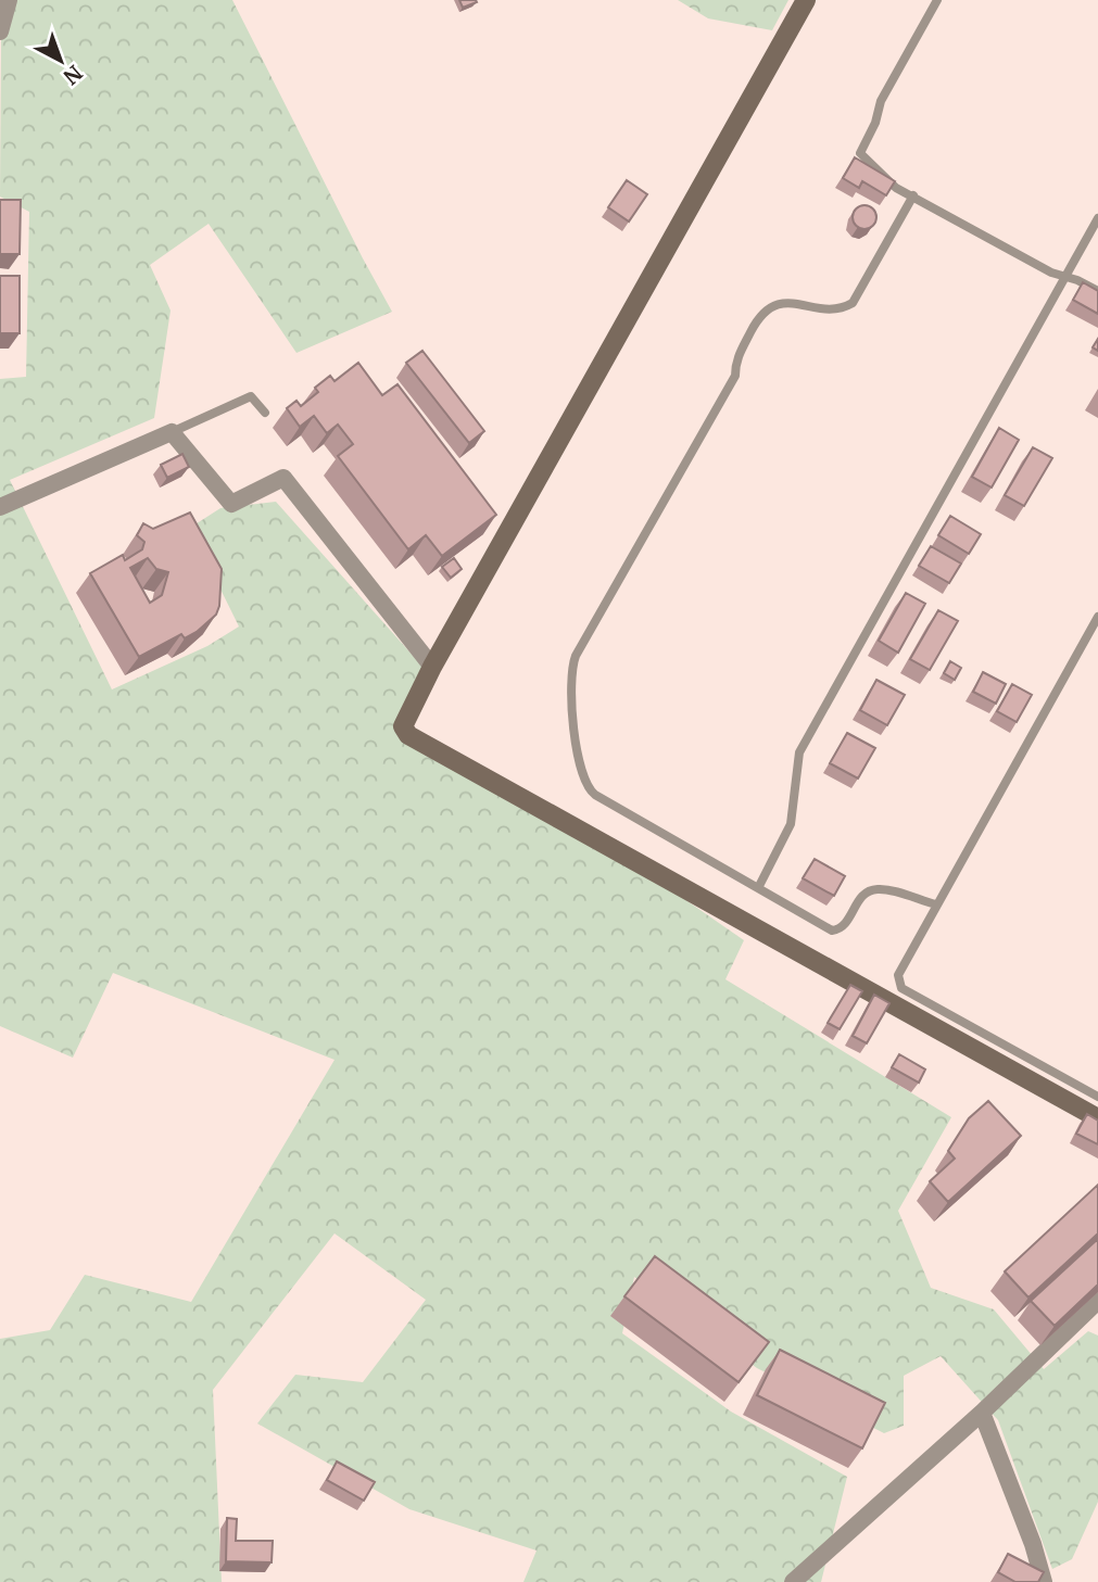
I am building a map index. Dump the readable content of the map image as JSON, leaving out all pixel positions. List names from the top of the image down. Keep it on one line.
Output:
{"north":"bottom right"}
